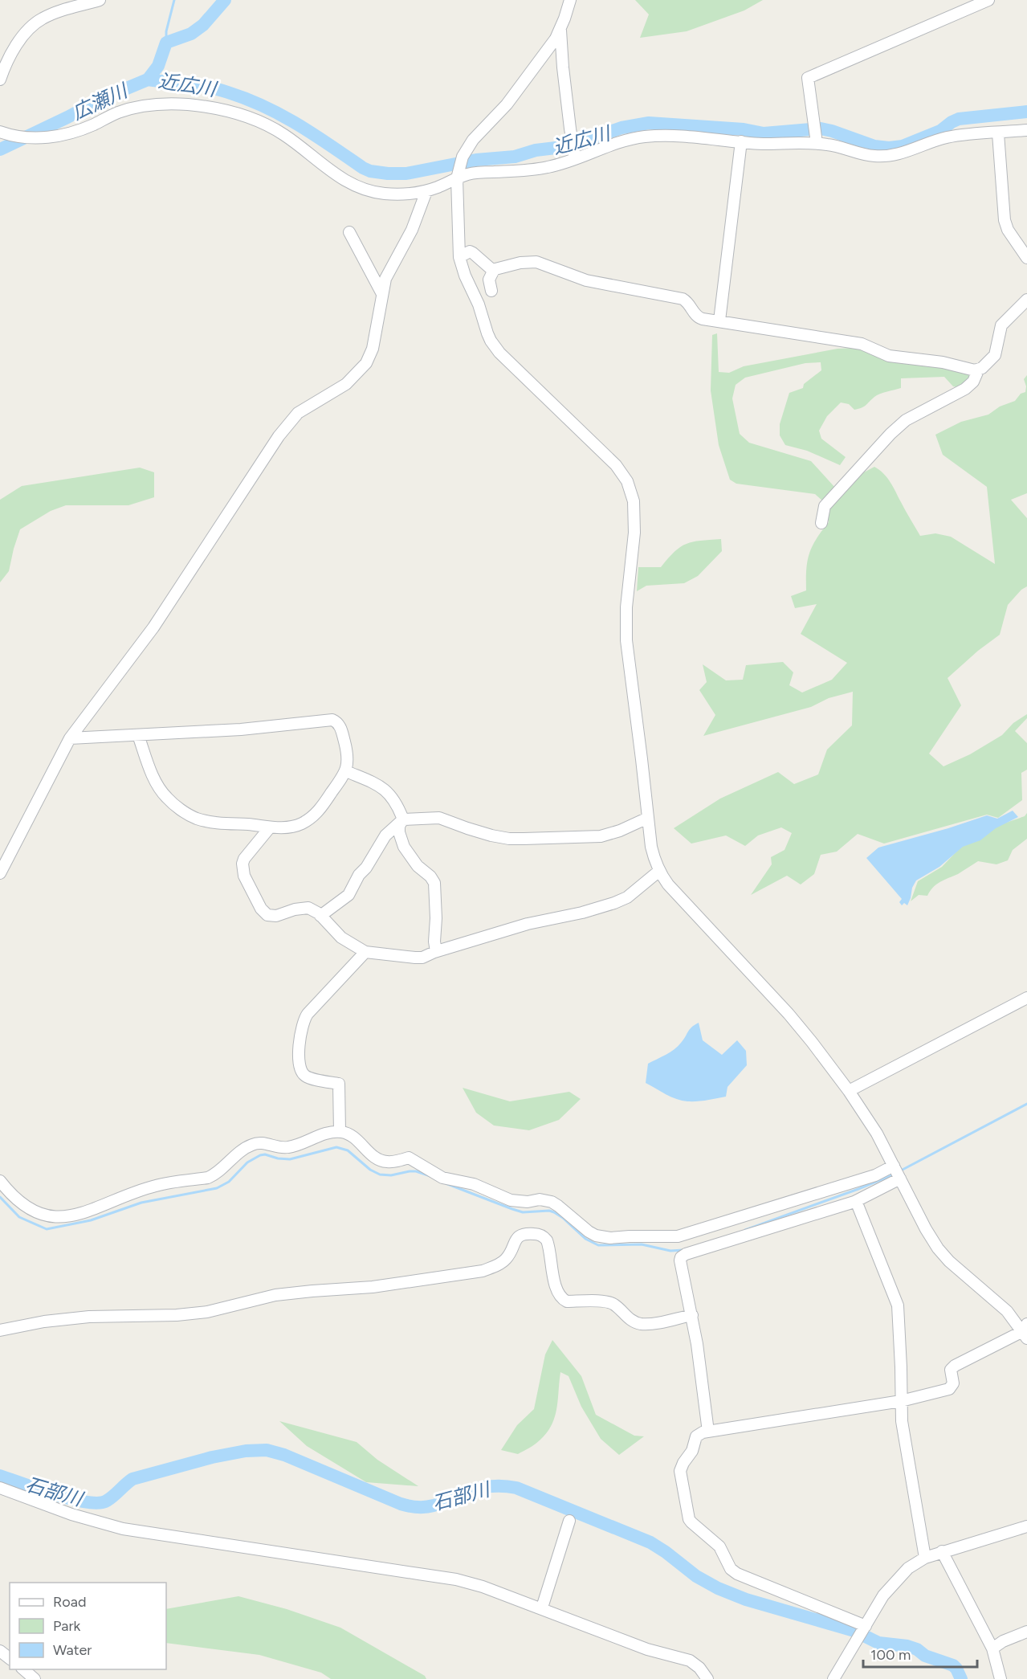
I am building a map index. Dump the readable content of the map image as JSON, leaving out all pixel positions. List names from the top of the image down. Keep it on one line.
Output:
{"water":["近広川","広瀬川","石部川"],"legend":["Road","Park","Water"],"scale_bar":"100 m"}
